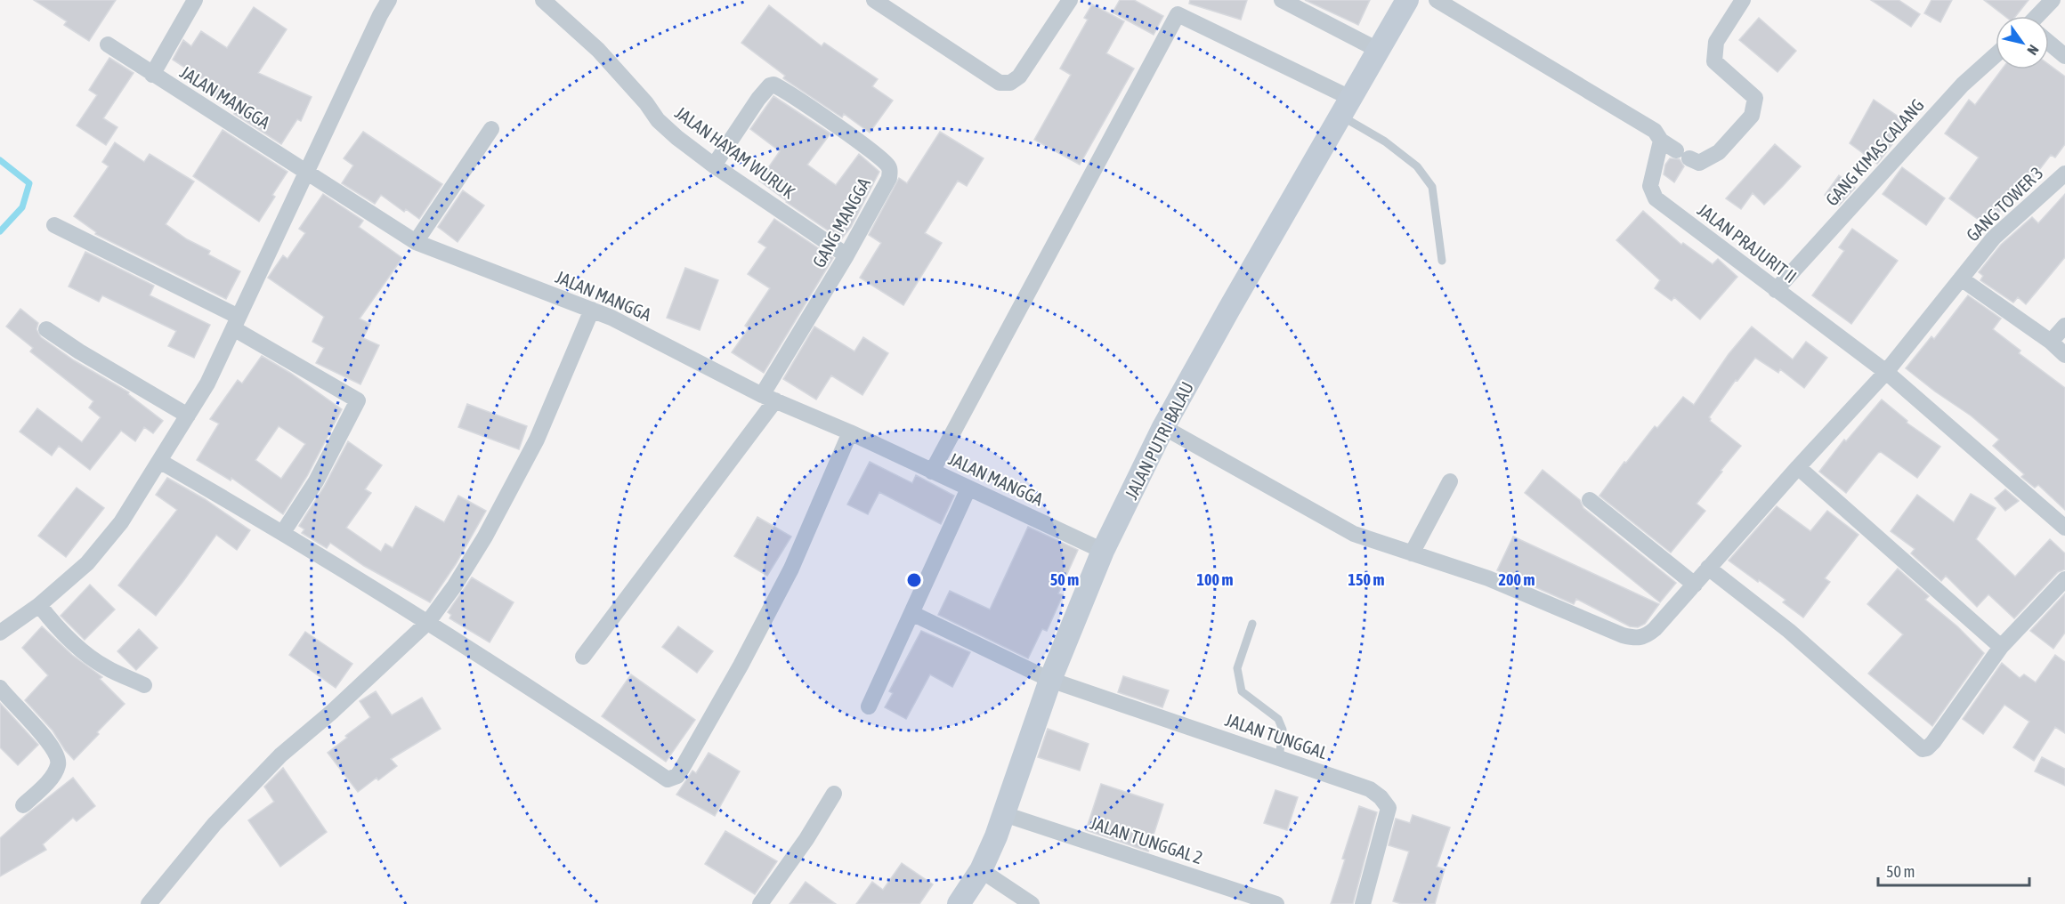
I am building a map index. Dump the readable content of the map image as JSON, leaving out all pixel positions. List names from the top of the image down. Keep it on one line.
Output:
{"streets":{"main road":["JALAN PUTRI BALAU"],"street":["JALAN MANGGA","JALAN HAYAM WURUK","GANG KIMAS CALANG","GANG TOWER 3","GANG MANGGA","JALAN PRAJURIT II","JALAN TUNGGAL","JALAN TUNGGAL 2"]},"crossings":[["JALAN MANGGA","GANG MANGGA"],["JALAN MANGGA","JALAN PUTRI BALAU"],["JALAN HAYAM WURUK","GANG MANGGA"],["GANG KIMAS CALANG","JALAN PRAJURIT II"],["GANG TOWER 3","JALAN PRAJURIT II"],["JALAN PUTRI BALAU","JALAN TUNGGAL"],["JALAN PUTRI BALAU","JALAN TUNGGAL 2"]],"scale_bar":"50 m","north":"bottom right","rings":["50 m","100 m","150 m","200 m"]}
